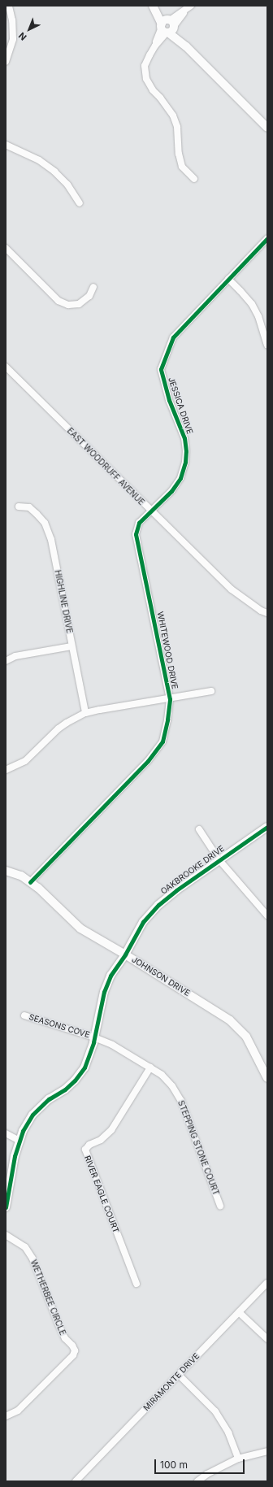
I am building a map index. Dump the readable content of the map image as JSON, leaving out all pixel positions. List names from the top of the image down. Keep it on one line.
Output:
{"streets":{"street":["JESSICA DRIVE","EAST WOODRUFF AVENUE","HIGHLINE DRIVE","WHITEWOOD DRIVE","OAKBROOKE DRIVE","JOHNSON DRIVE","SEASONS COVE","STEPPING STONE COURT","RIVER EAGLE COURT","WETHERBEE CIRCLE","MIRAMONTE DRIVE"]},"crossings":[["JESSICA DRIVE","EAST WOODRUFF AVENUE"],["JESSICA DRIVE","WHITEWOOD DRIVE"],["EAST WOODRUFF AVENUE","WHITEWOOD DRIVE"],["WHITEWOOD DRIVE","JOHNSON DRIVE"],["OAKBROOKE DRIVE","JOHNSON DRIVE"],["OAKBROOKE DRIVE","SEASONS COVE"],["OAKBROOKE DRIVE","STEPPING STONE COURT"],["SEASONS COVE","STEPPING STONE COURT"],["STEPPING STONE COURT","RIVER EAGLE COURT"]],"scale_bar":"100 m","north":"bottom left"}
